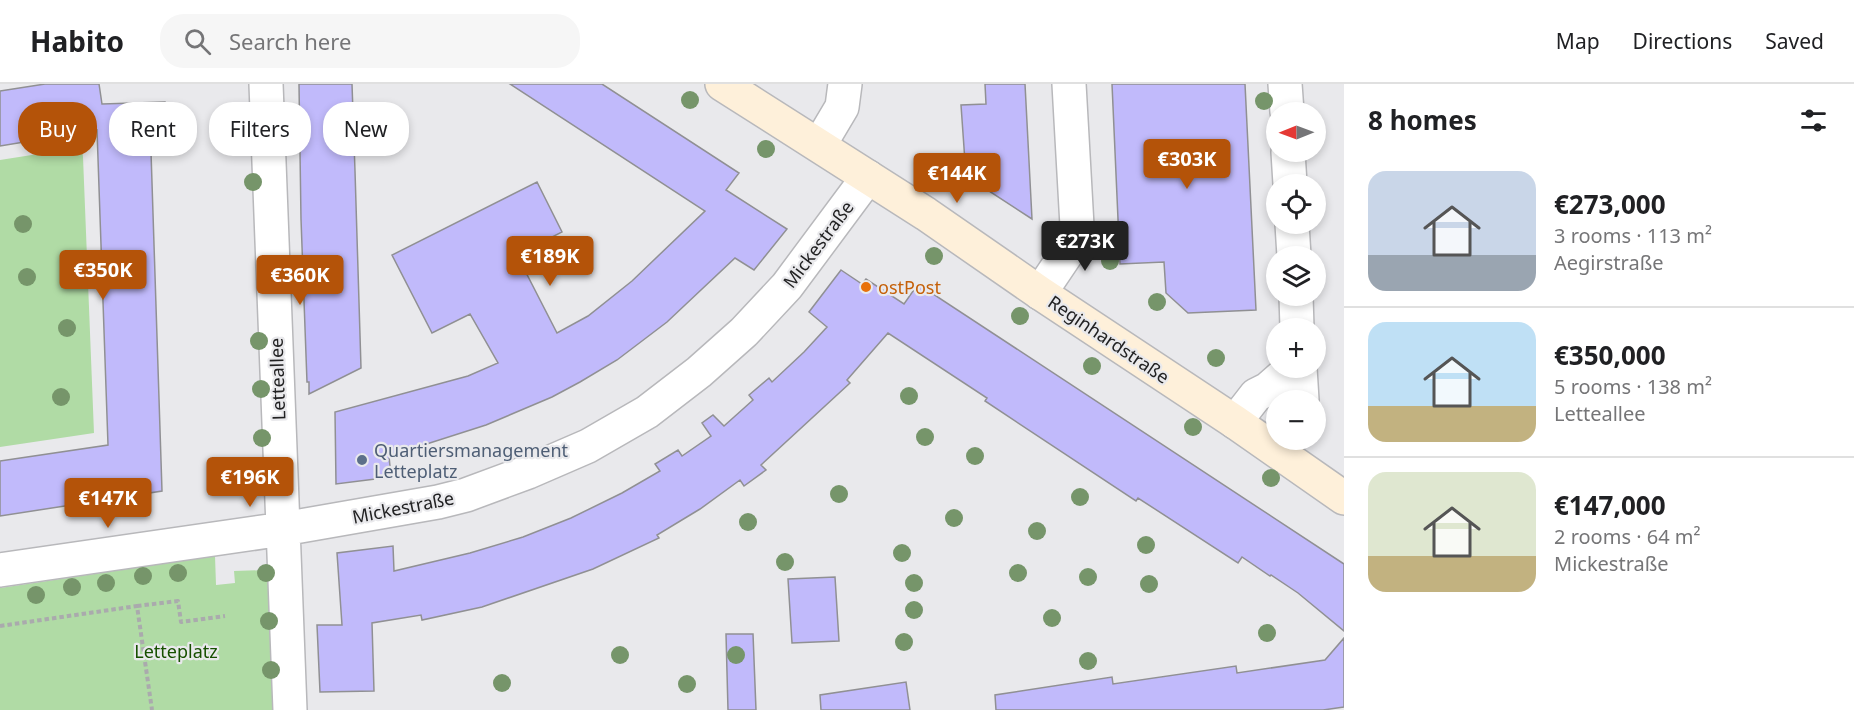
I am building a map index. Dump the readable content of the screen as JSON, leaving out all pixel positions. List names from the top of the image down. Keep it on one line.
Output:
{"streets":{"street":["Mickestraße","Reginhardstraße","Letteallee"]},"crossings":[["Mickestraße","Reginhardstraße"],["Mickestraße","Letteallee"]],"parks":["Letteplatz"],"places":["ostPost","Quartiersmanagement Letteplatz"],"north":"left","page":{"header":"Habito","search":"Search here","nav":["Map","Directions","Saved"],"heading":"8 homes","map_buttons":["+","−"],"chip":["Buy","Rent","Filters","New"],"price":["€303K","€144K","€273K","€189K","€350K","€360K","€196K","€147K"],"list":[{"name":"€273,000","note":"3 rooms · 113 m² · Aegirstraße"},{"name":"€350,000","note":"5 rooms · 138 m² · Letteallee"},{"name":"€147,000","note":"2 rooms · 64 m² · Mickestraße"}]}}
